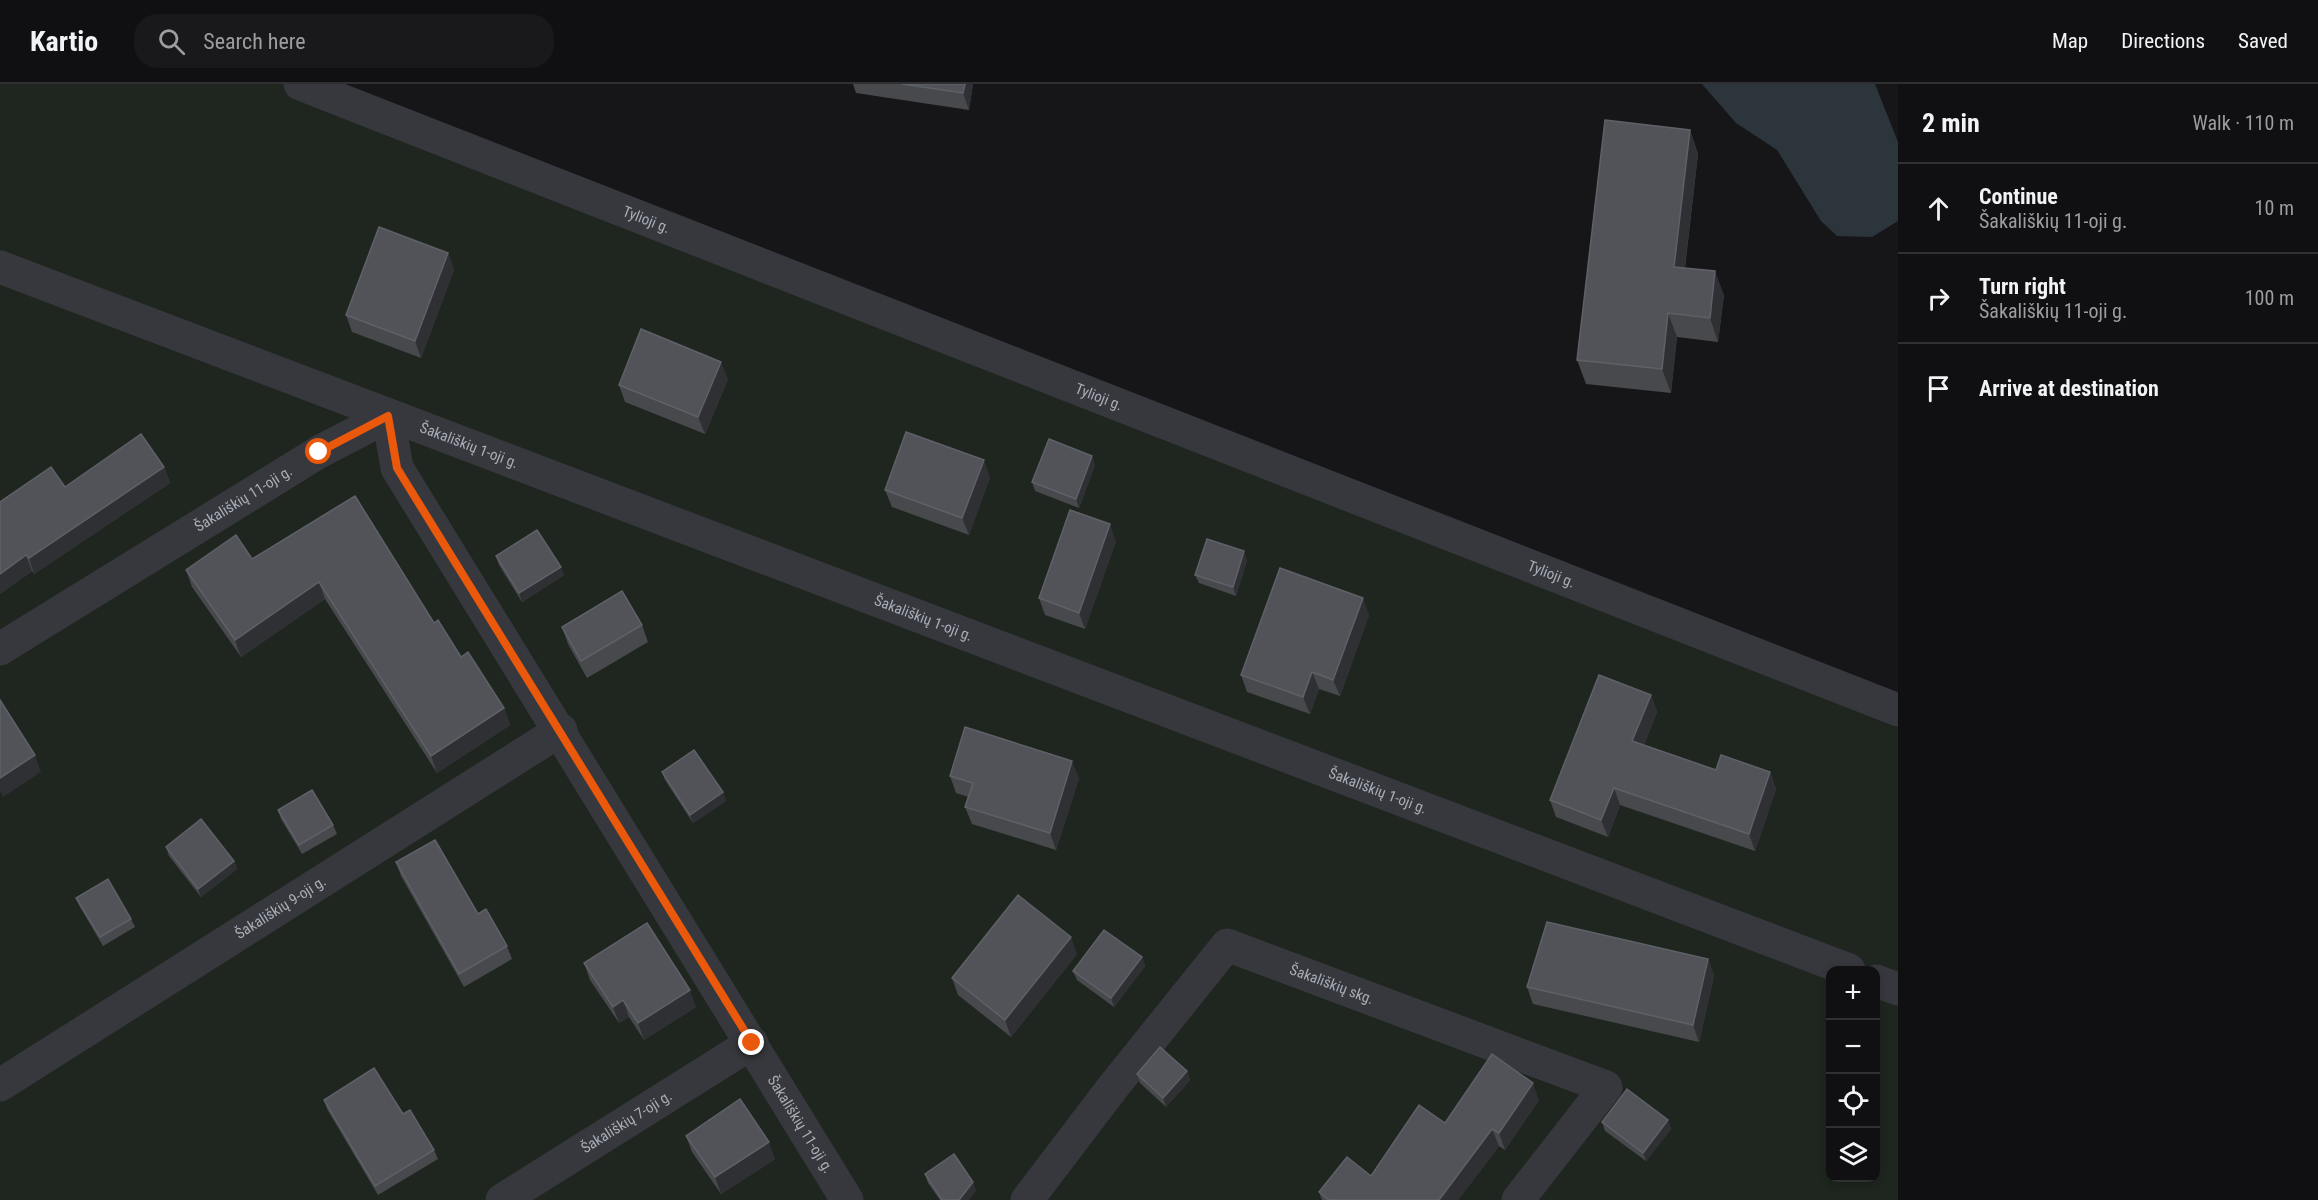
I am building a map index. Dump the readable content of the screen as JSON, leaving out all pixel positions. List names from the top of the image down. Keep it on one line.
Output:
{"streets":{"street":["Tylioji g.","Šakališkių 1-oji g.","Šakališkių 11-oji g.","Šakališkių 9-oji g.","Šakališkių skg.","Šakališkių 7-oji g."]},"crossings":[["Šakališkių 1-oji g.","Šakališkių 11-oji g."],["Šakališkių 11-oji g.","Šakališkių 9-oji g."],["Šakališkių 11-oji g.","Šakališkių 7-oji g."]],"page":{"header":"Kartio","search":"Search here","nav":["Map","Directions","Saved"],"heading":["2 min","Walk · 110 m"],"list":[["Continue","Šakališkių 11-oji g.","10 m"],["Turn right","Šakališkių 11-oji g.","100 m"],"Arrive at destination"],"map_buttons":["+","−"]}}
